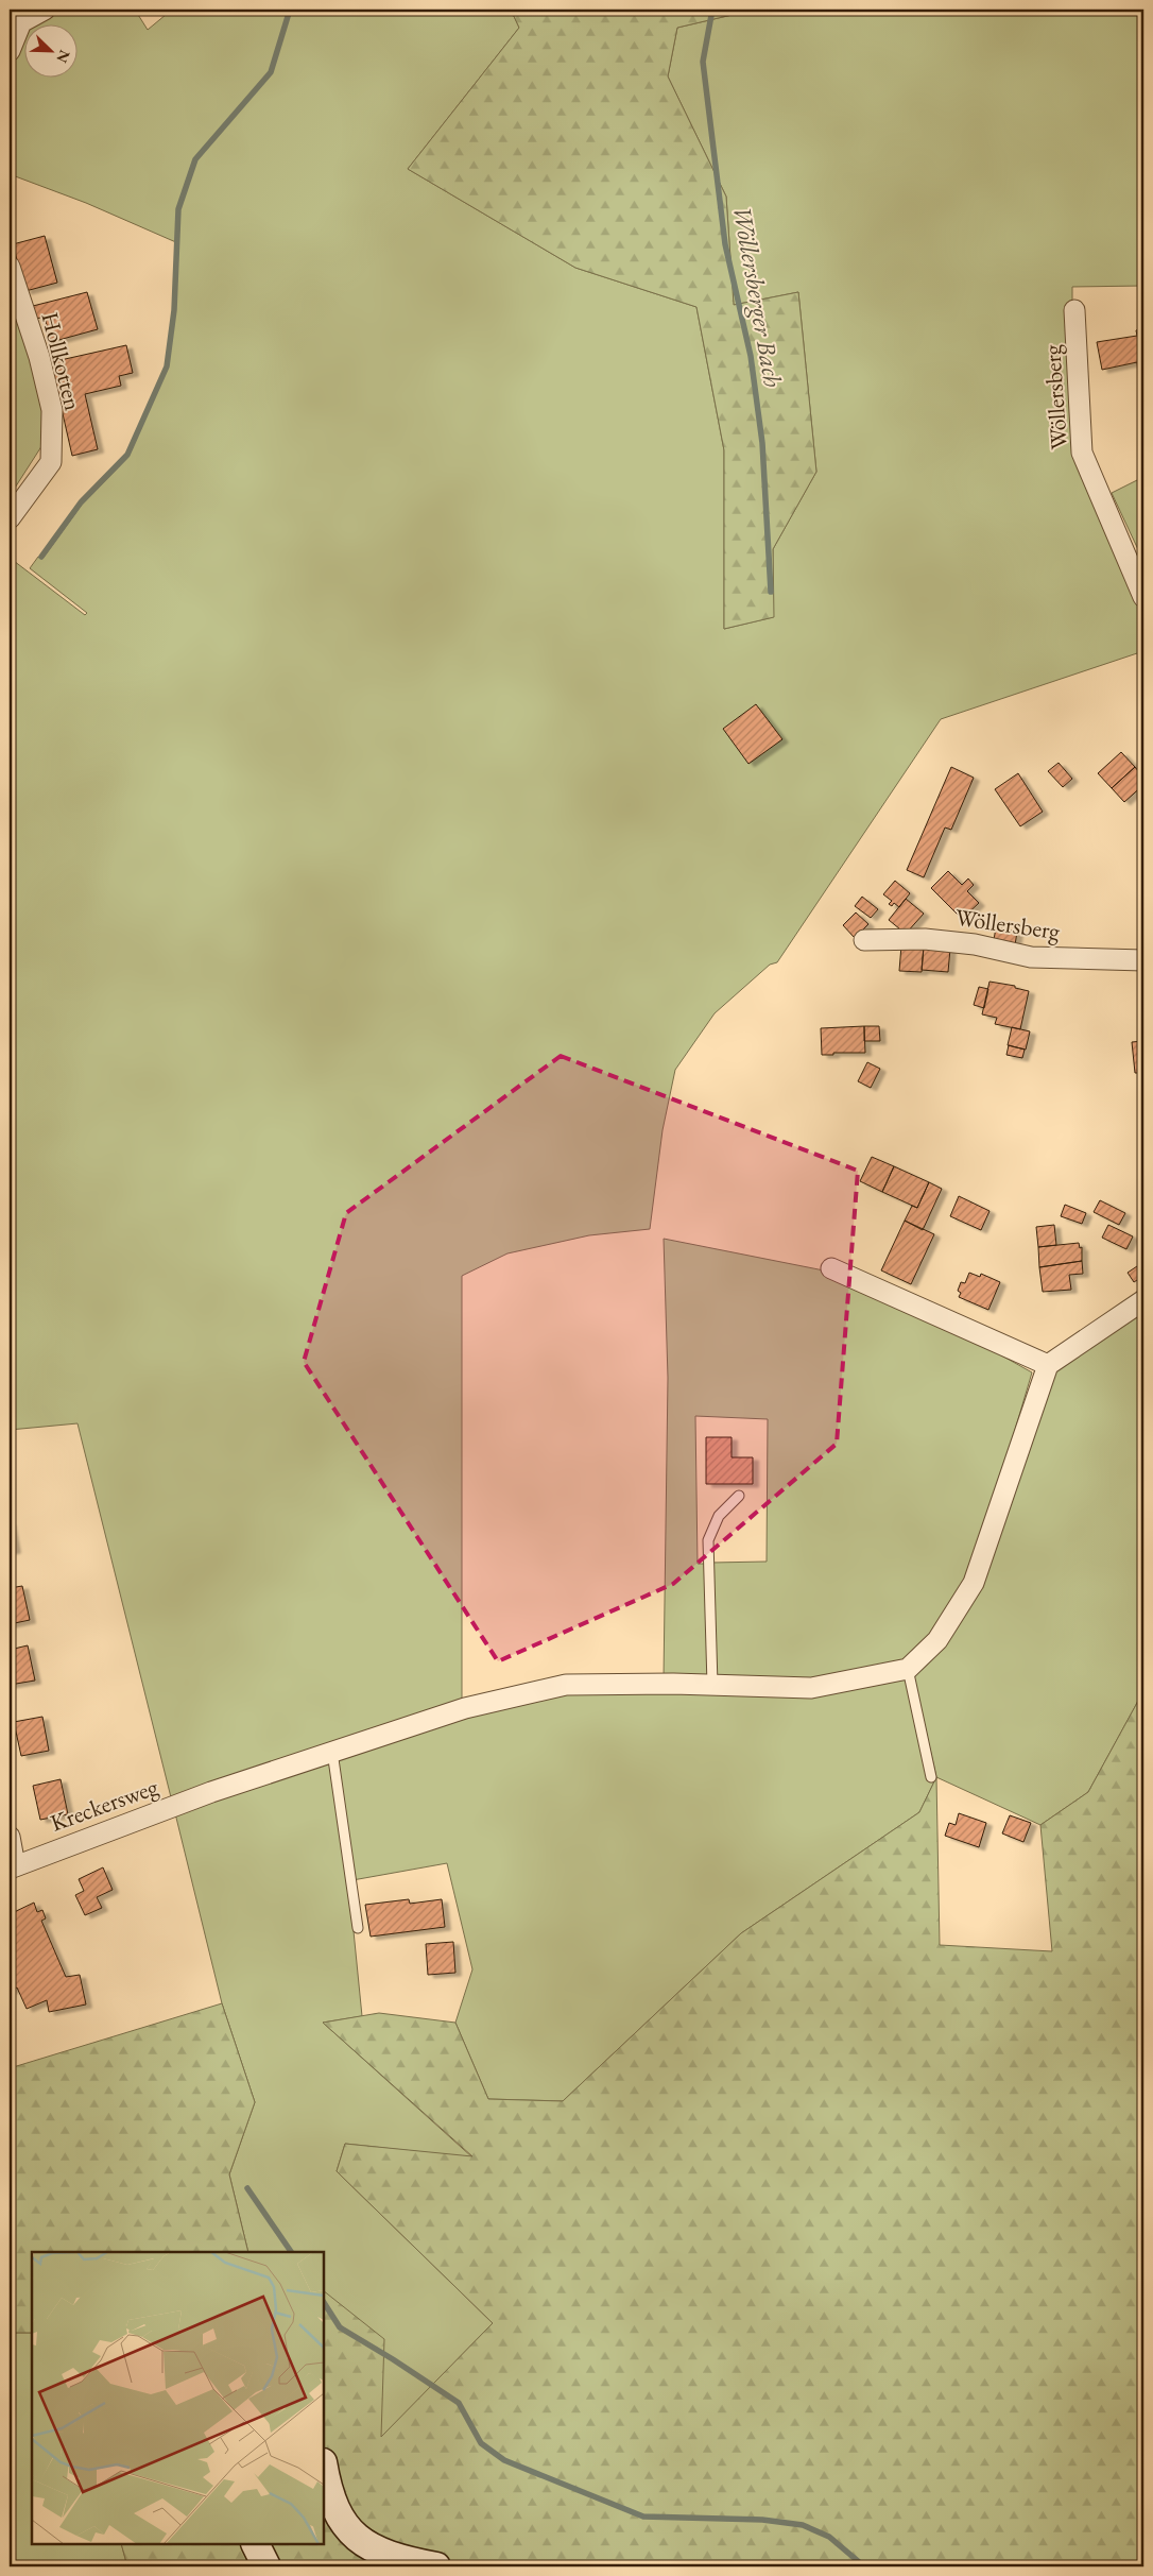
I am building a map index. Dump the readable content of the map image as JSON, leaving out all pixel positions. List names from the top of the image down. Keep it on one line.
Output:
{"streets":{"street":["Hollkotten","Wöllersberg","Kreckersweg"]},"water":["Wöllersberger Bach"],"north":"bottom right"}
